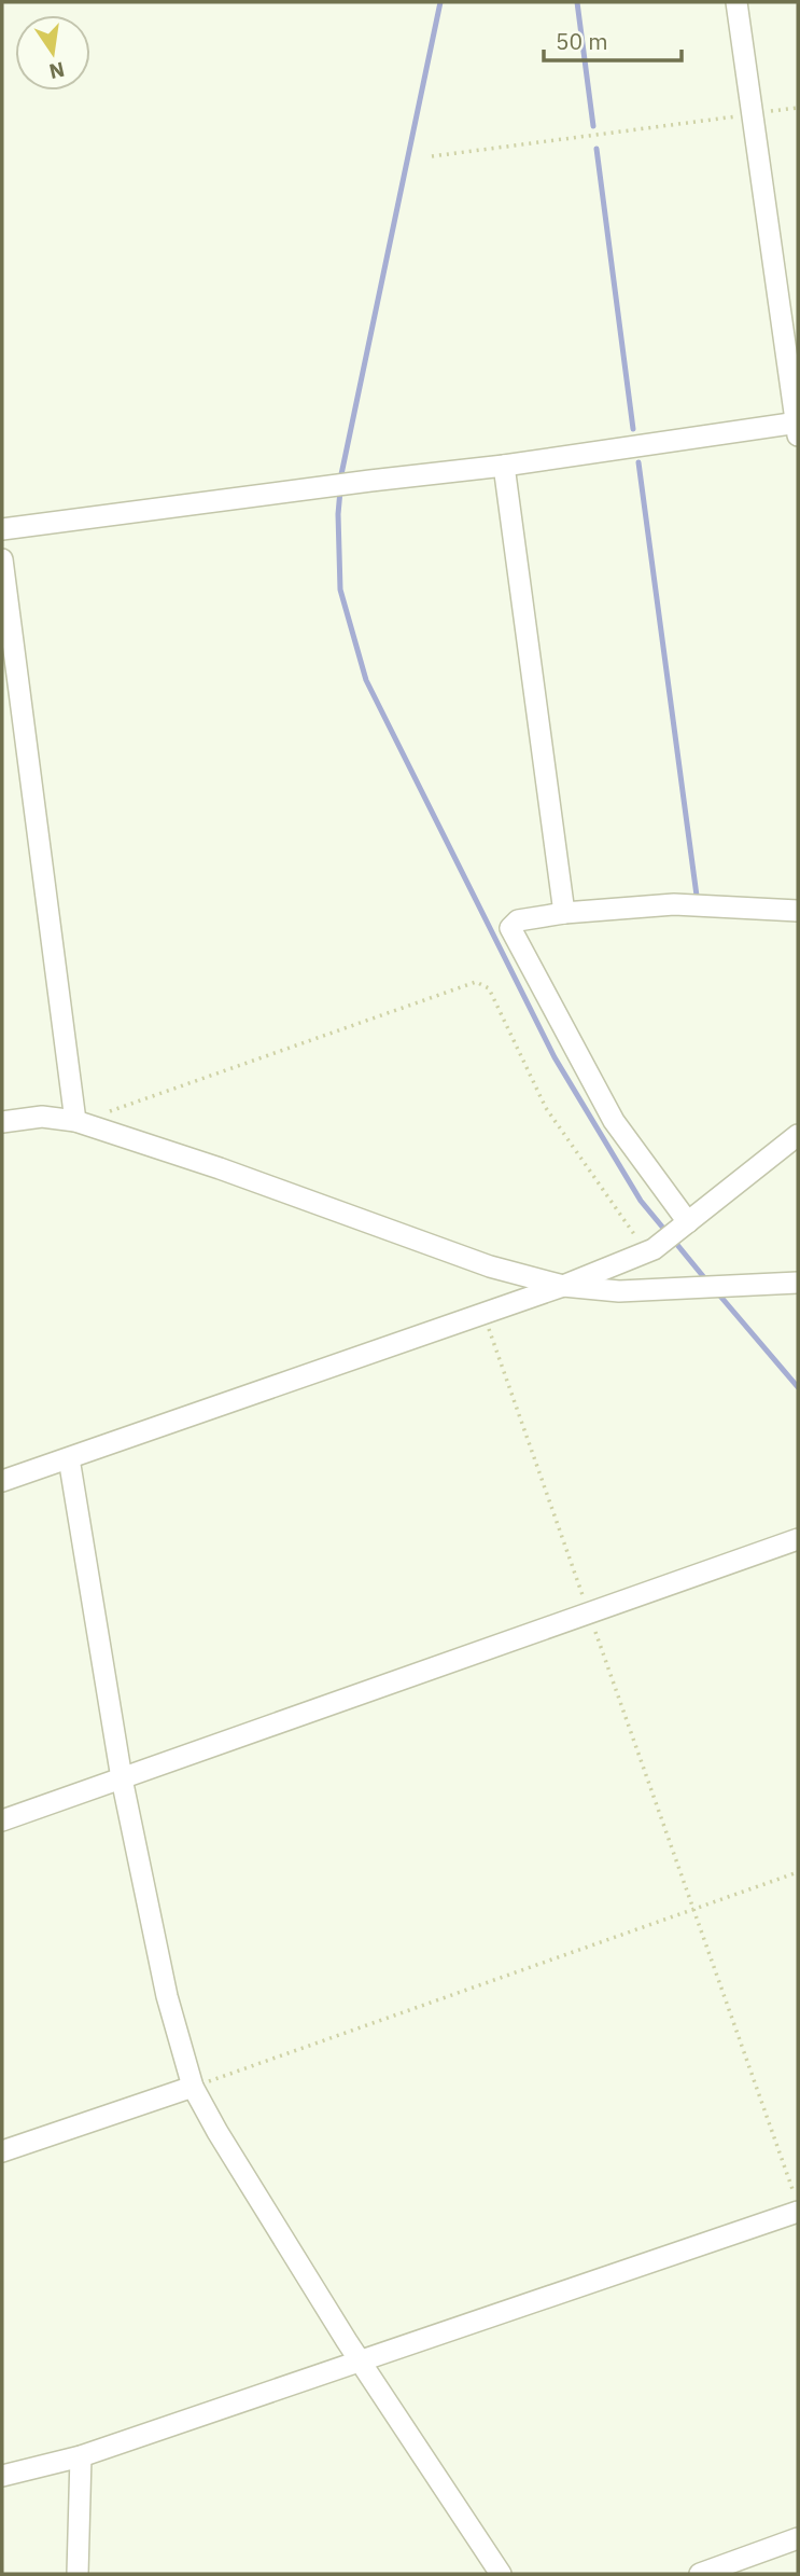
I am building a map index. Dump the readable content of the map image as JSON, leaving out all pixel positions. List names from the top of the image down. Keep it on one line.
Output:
{"scale_bar":"50 m","north":"bottom"}
